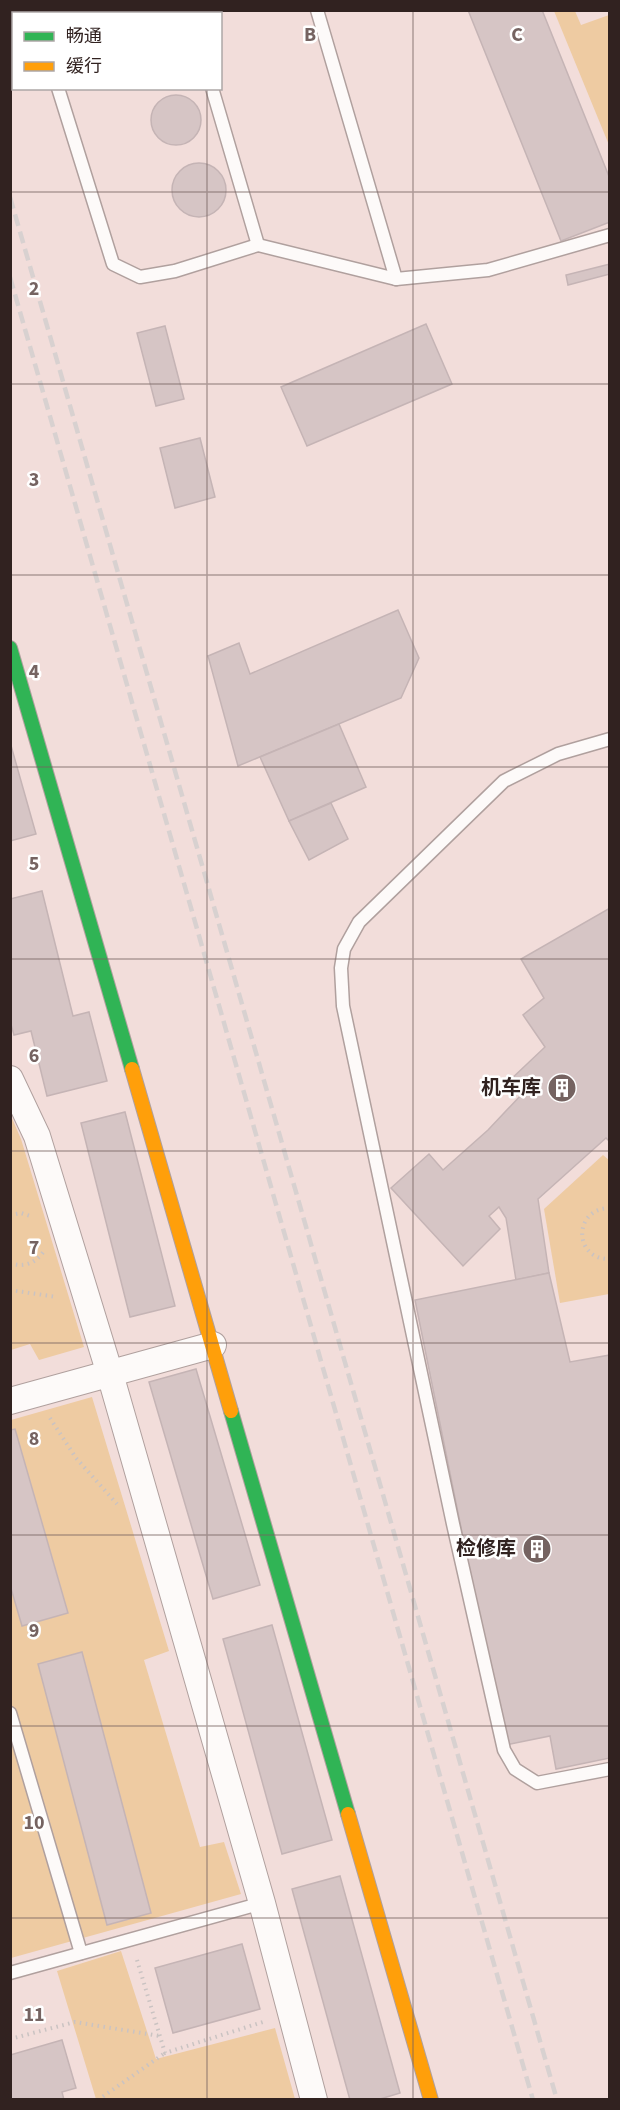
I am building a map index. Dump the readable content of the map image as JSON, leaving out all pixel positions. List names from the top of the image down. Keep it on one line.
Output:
{"places":{"building":["机车库","检修库"]},"legend":["畅通","缓行"],"grid":{"columns":["B","C"],"rows":["2","3","4","5","6","7","8","9","10","11"]}}
